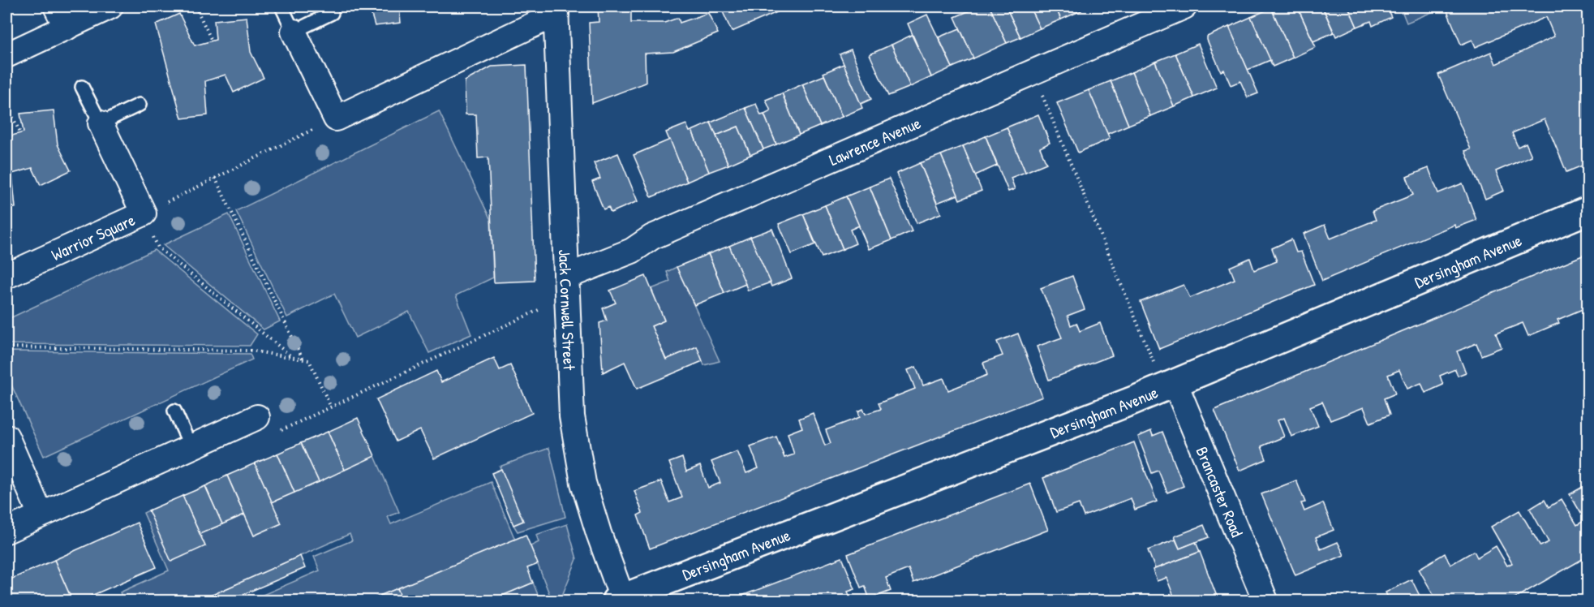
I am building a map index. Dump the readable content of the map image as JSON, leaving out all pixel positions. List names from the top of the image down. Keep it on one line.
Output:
{"streets":{"main road":["Dersingham Avenue"],"street":["Lawrence Avenue","Warrior Square","Jack Cornwell Street","Brancaster Road"]},"crossings":[["Lawrence Avenue","Jack Cornwell Street"],["Dersingham Avenue","Jack Cornwell Street"],["Dersingham Avenue","Brancaster Road"]]}
